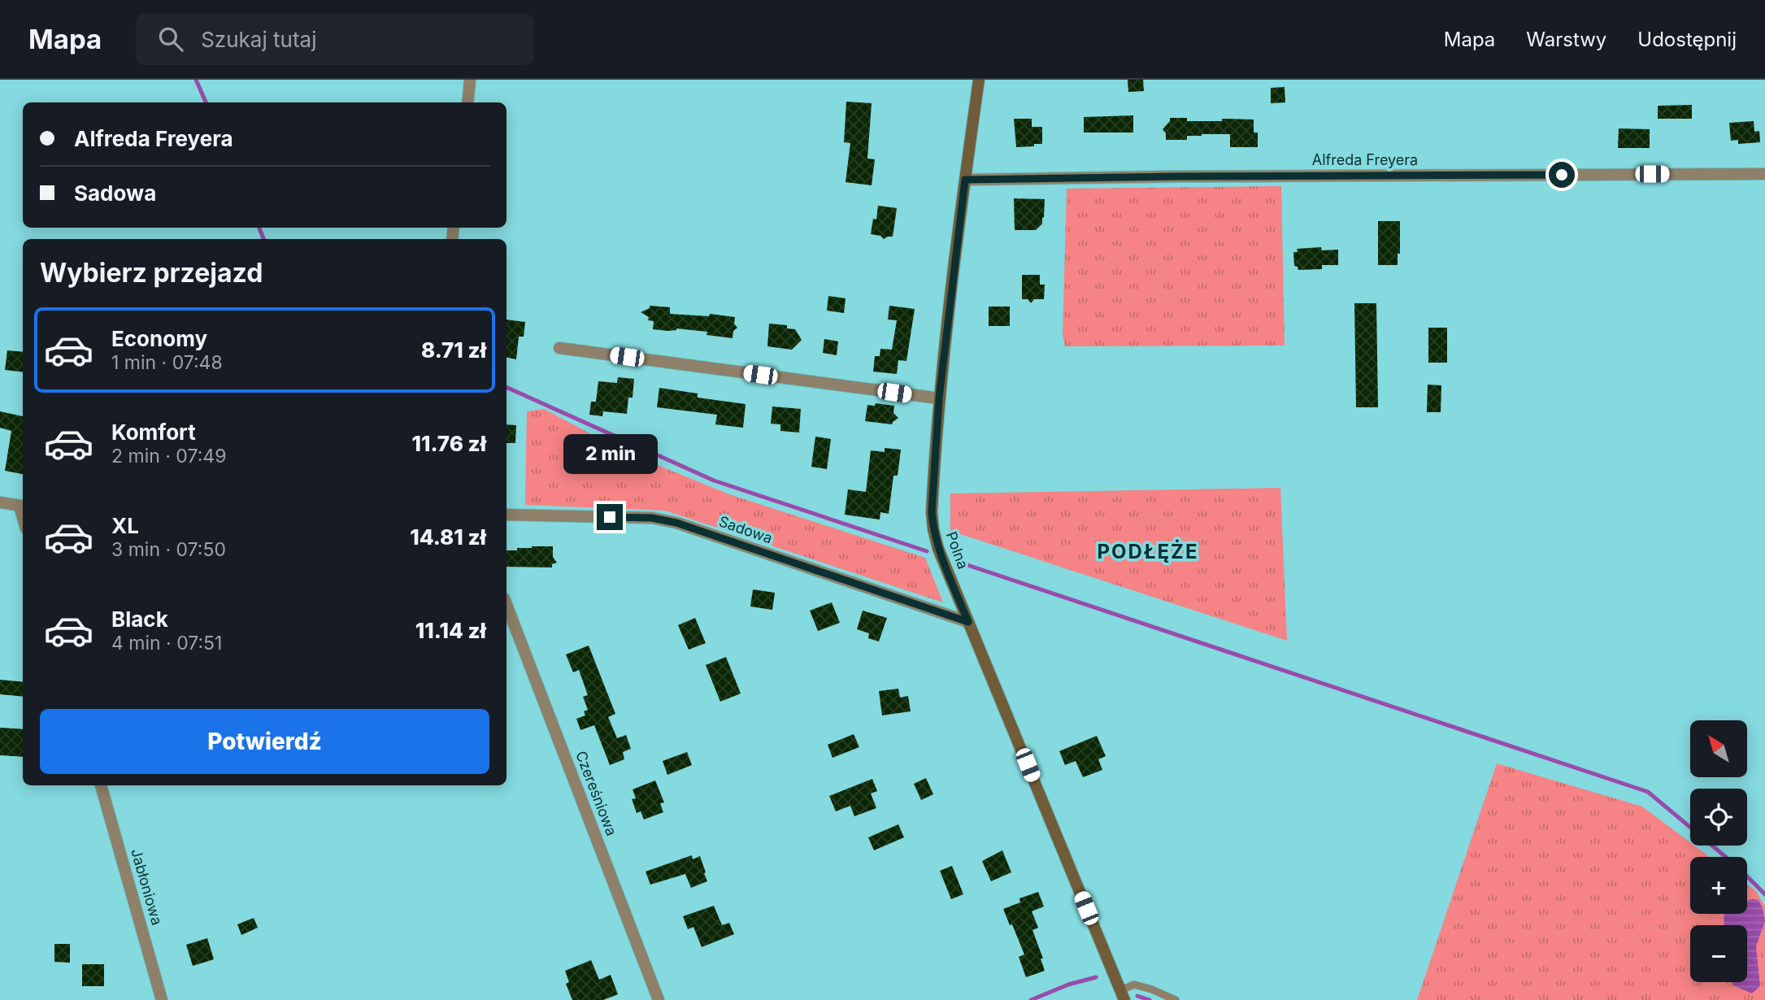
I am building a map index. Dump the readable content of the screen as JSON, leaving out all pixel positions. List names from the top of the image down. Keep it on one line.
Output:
{"streets":{"street":["Alfreda Freyera","Sadowa","Polna","Czereśniowa","Jabłoniowa"]},"crossings":[["Alfreda Freyera","Polna"],["Sadowa","Polna"]],"districts":["PODŁĘŻE"],"north":"top left","page":{"header":"Mapa","search":"Szukaj tutaj","nav":["Mapa","Warstwy","Udostępnij"],"banner":["Alfreda Freyera","Sadowa"],"heading":"Wybierz przejazd","list":[{"name":"Economy","note":"1 min · 07:48","value":"8.71 zł"},{"name":"Komfort","note":"2 min · 07:49","value":"11.76 zł"},{"name":"XL","note":"3 min · 07:50","value":"14.81 zł"},{"name":"Black","note":"4 min · 07:51","value":"11.14 zł"}],"bubble":"2 min","buttons":"Potwierdź","map_buttons":["+","−"]}}
